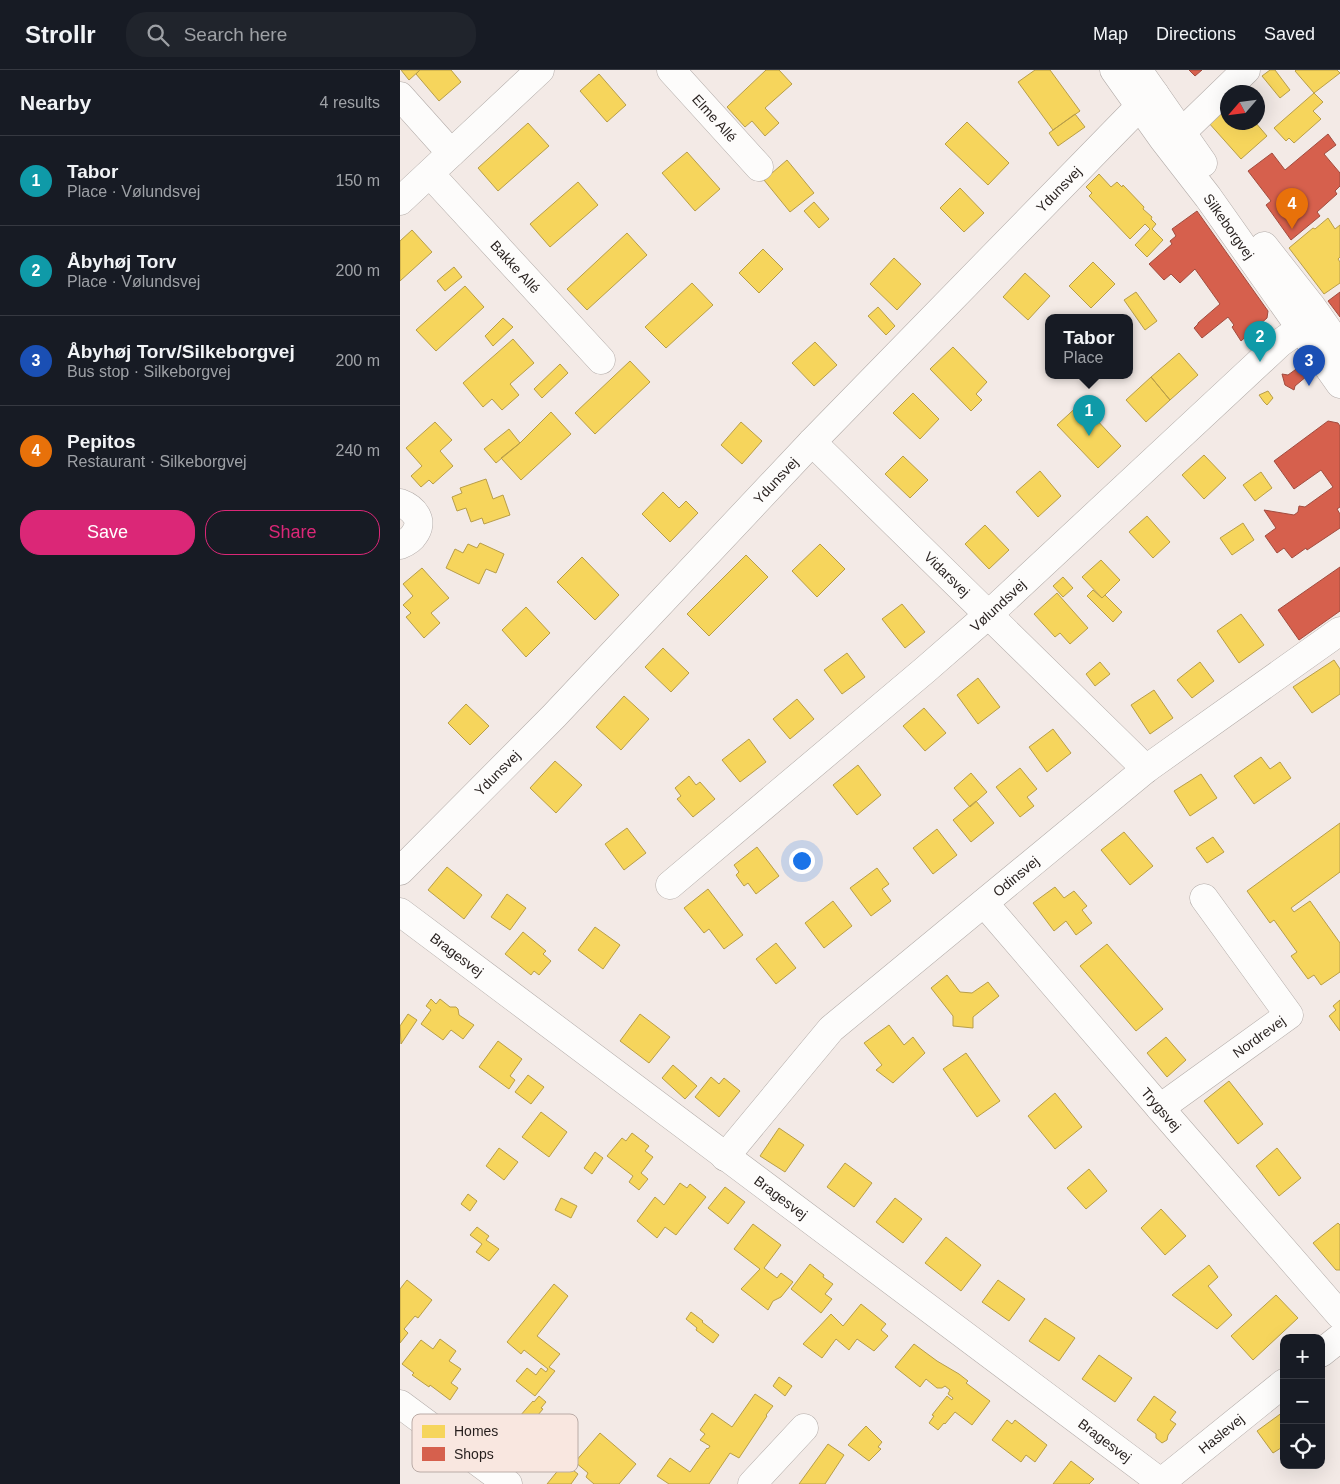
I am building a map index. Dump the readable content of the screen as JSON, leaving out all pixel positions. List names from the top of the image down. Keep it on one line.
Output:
{"streets":{"street":["Elme Allé","Ydunsvej","Silkeborgvej","Bakke Allé","Vidarsvej","Vølundsvej","Odinsvej","Bragesvej","Nordrevej","Trygsvej","Haslevej"]},"crossings":[["Ydunsvej","Silkeborgvej"],["Ydunsvej","Vidarsvej"],["Silkeborgvej","Vølundsvej"],["Vidarsvej","Vølundsvej"],["Vidarsvej","Odinsvej"],["Odinsvej","Bragesvej"],["Odinsvej","Trygsvej"],["Bragesvej","Haslevej"],["Nordrevej","Trygsvej"]],"legend":["Homes","Shops"],"north":"bottom left","page":{"header":"Strollr","search":"Search here","nav":["Map","Directions","Saved"],"heading":["Nearby","4 results"],"list":[{"mark":"1","name":"Tabor","note":"Place · Vølundsvej","value":"150 m"},{"mark":"2","name":"Åbyhøj Torv","note":"Place · Vølundsvej","value":"200 m"},{"mark":"3","name":"Åbyhøj Torv/Silkeborgvej","note":"Bus stop · Silkeborgvej","value":"200 m"},{"mark":"4","name":"Pepitos","note":"Restaurant · Silkeborgvej","value":"240 m"}],"pins":["4","2","3","1"],"popup":["Tabor","Place"],"buttons":["Save","Share"],"map_buttons":["+","−"]}}
